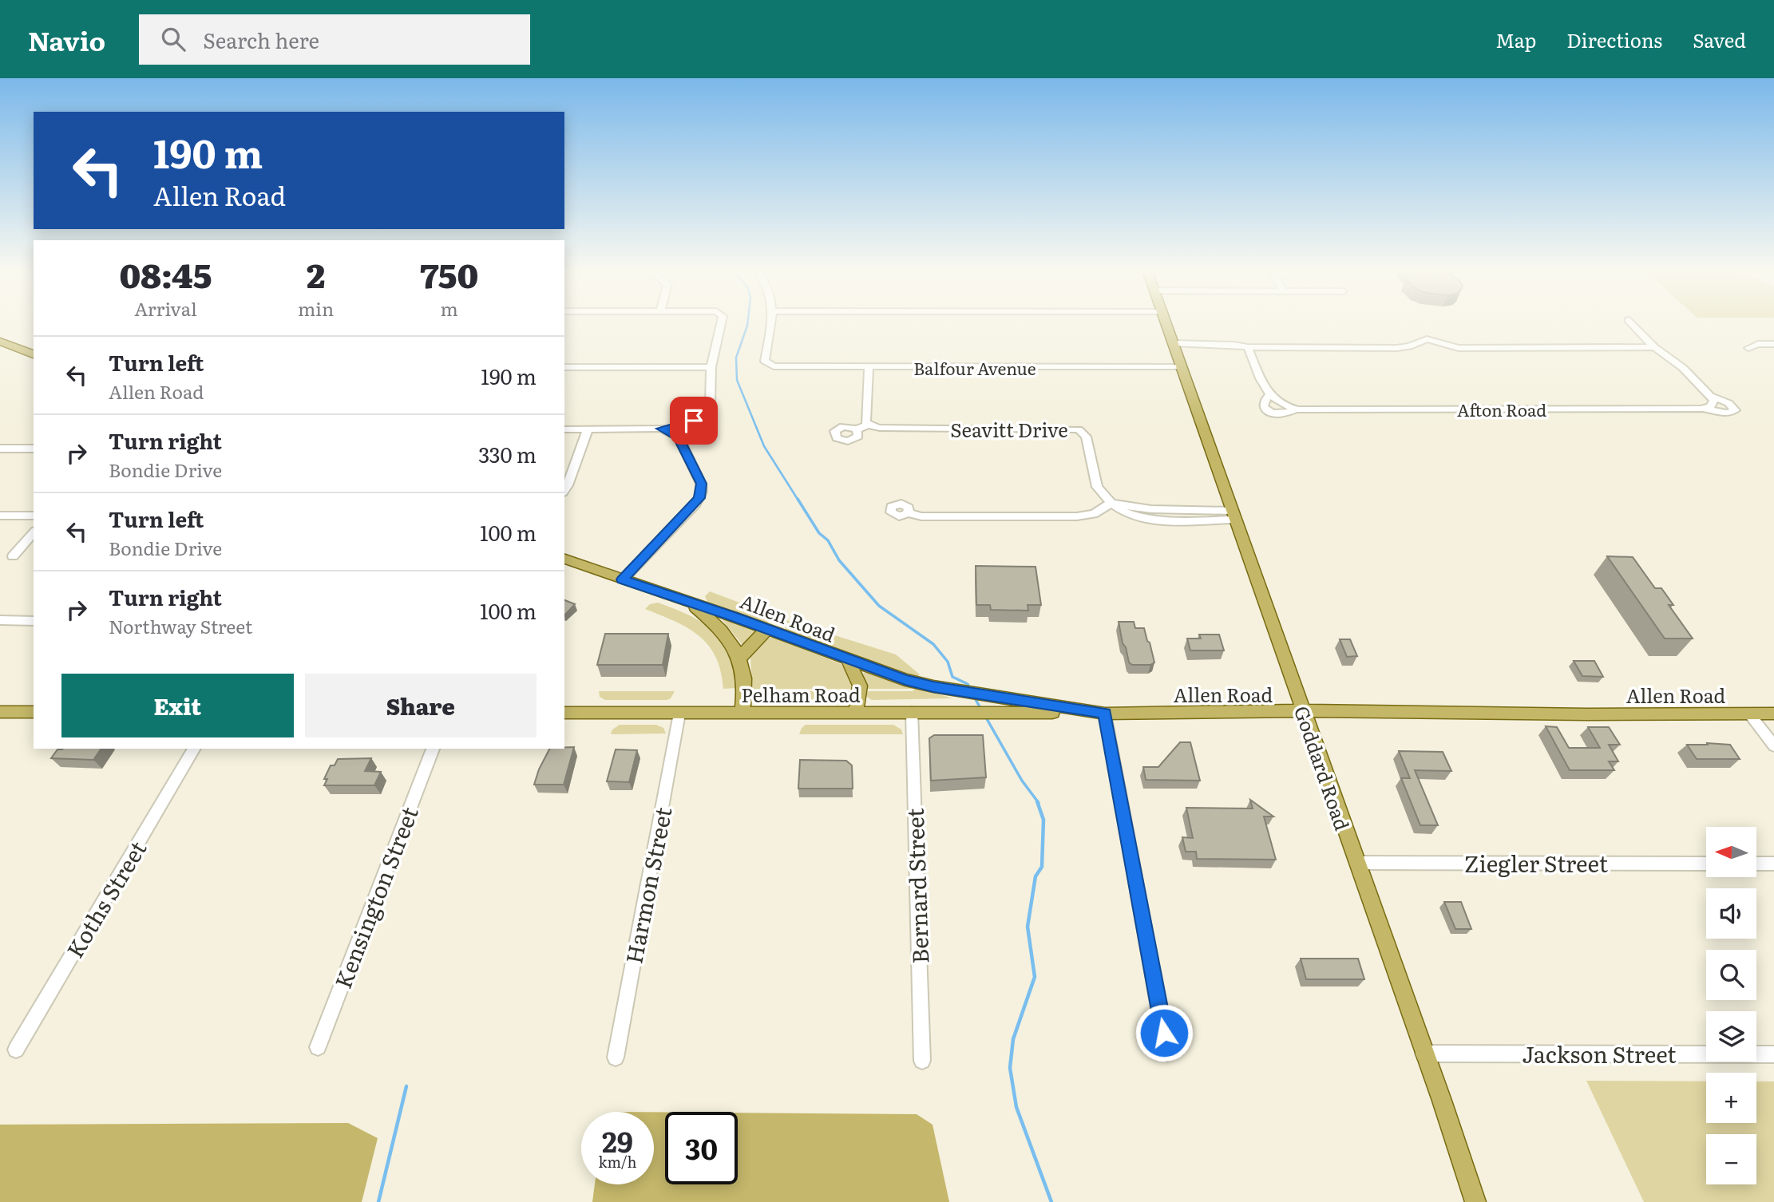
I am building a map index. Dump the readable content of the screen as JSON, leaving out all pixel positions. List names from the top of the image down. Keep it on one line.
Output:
{"streets":{"main road":["Allen Road","Pelham Road","Goddard Road"],"street":["Balfour Avenue","Afton Road","Seavitt Drive","Ziegler Street","Harmon Street","Bernard Street","Kensington Street","Koths Street","Jackson Street"]},"crossings":[["Balfour Avenue","Goddard Road"],["Allen Road","Pelham Road"],["Allen Road","Goddard Road"],["Pelham Road","Harmon Street"],["Pelham Road","Bernard Street"],["Goddard Road","Ziegler Street"],["Goddard Road","Jackson Street"]],"north":"left","page":{"header":"Navio","search":"Search here","nav":["Map","Directions","Saved"],"turn":["190 m","Allen Road"],"eta":["08:45","Arrival","2","min","750","m"],"list":[{"name":"Turn left","note":"Allen Road","value":"190 m"},{"name":"Turn right","note":"Bondie Drive","value":"330 m"},{"name":"Turn left","note":"Bondie Drive","value":"100 m"},{"name":"Turn right","note":"Northway Street","value":"100 m"}],"buttons":["Exit","Share"],"map_buttons":["+","−"],"speed":"29 km/h","limit":"30"}}
